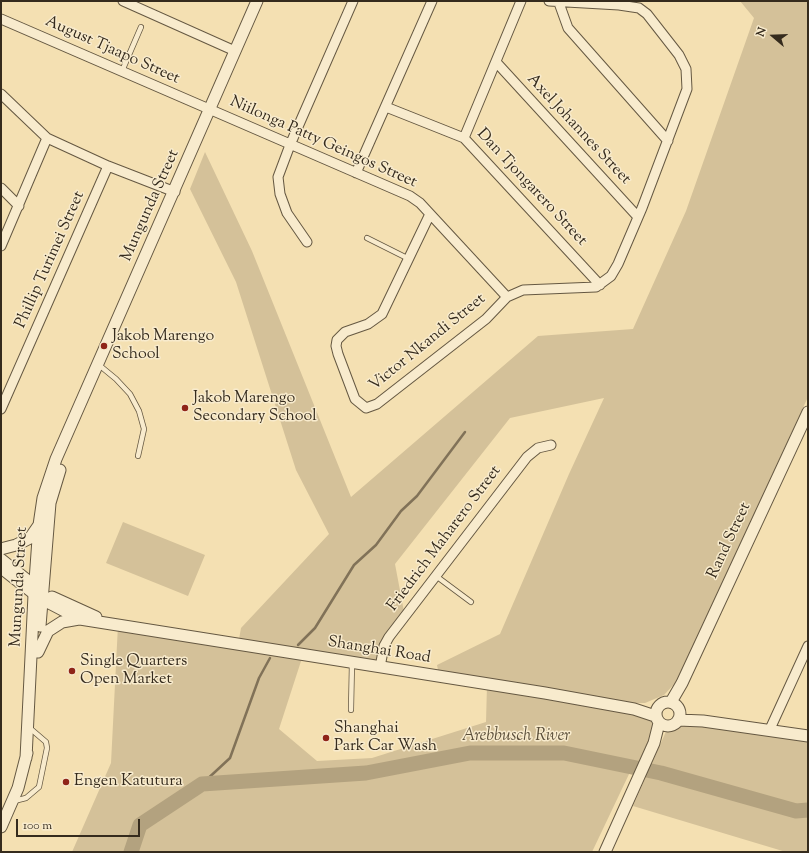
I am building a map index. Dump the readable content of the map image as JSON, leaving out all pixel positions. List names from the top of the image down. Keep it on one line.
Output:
{"streets":{"street":["August Tjaapo Street","Axel Johannes Street","Niilonga Patty Geingos Street","Dan Tjongarero Street","Mungunda Street","Phillip Turimei Street","Victor Nkandi Street","Friedrich Maharero Street","Rand Street","Shanghai Road"]},"crossings":[["August Tjaapo Street","Niilonga Patty Geingos Street"],["August Tjaapo Street","Mungunda Street"],["Niilonga Patty Geingos Street","Mungunda Street"],["Niilonga Patty Geingos Street","Victor Nkandi Street"],["Mungunda Street","Shanghai Road"],["Friedrich Maharero Street","Shanghai Road"]],"water":["Arebbusch River"],"places":["Jakob Marengo School","Jakob Marengo Secondary School","Single Quarters Open Market","Shanghai Park Car Wash","Engen Katutura"],"scale_bar":"100 m","north":"left"}
